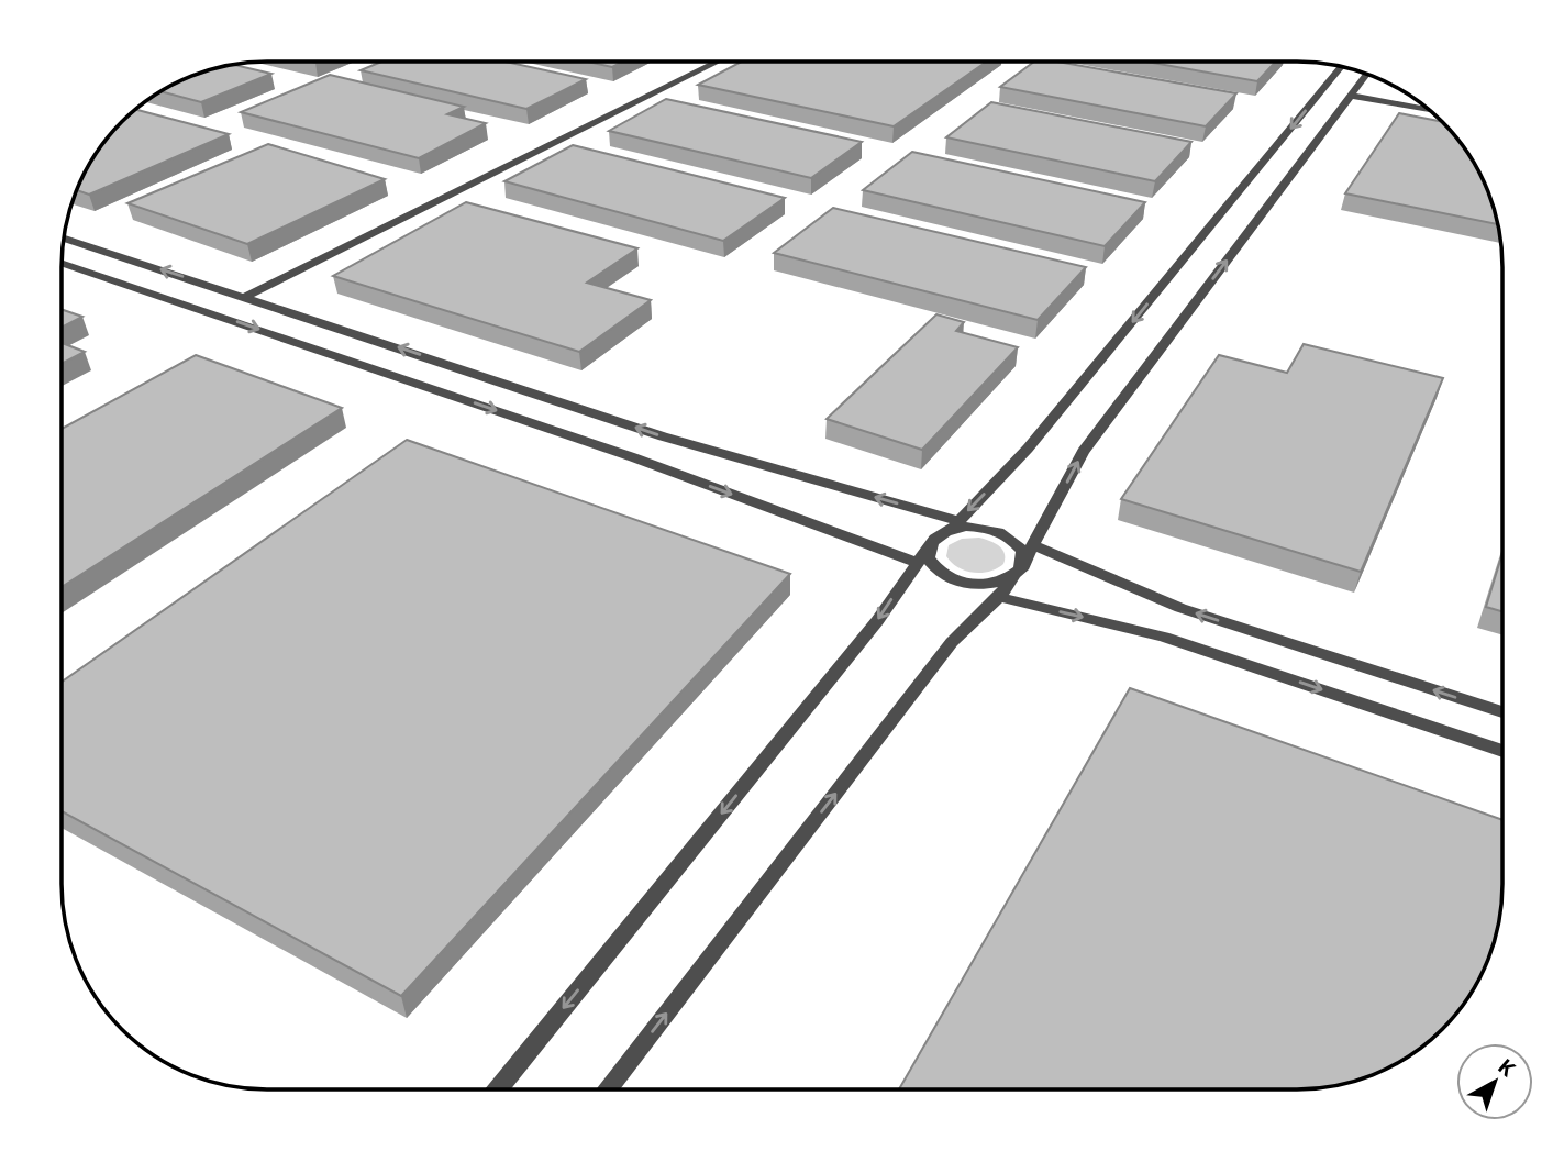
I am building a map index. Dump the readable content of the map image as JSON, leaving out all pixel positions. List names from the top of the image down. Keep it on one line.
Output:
{"north":"top right"}
